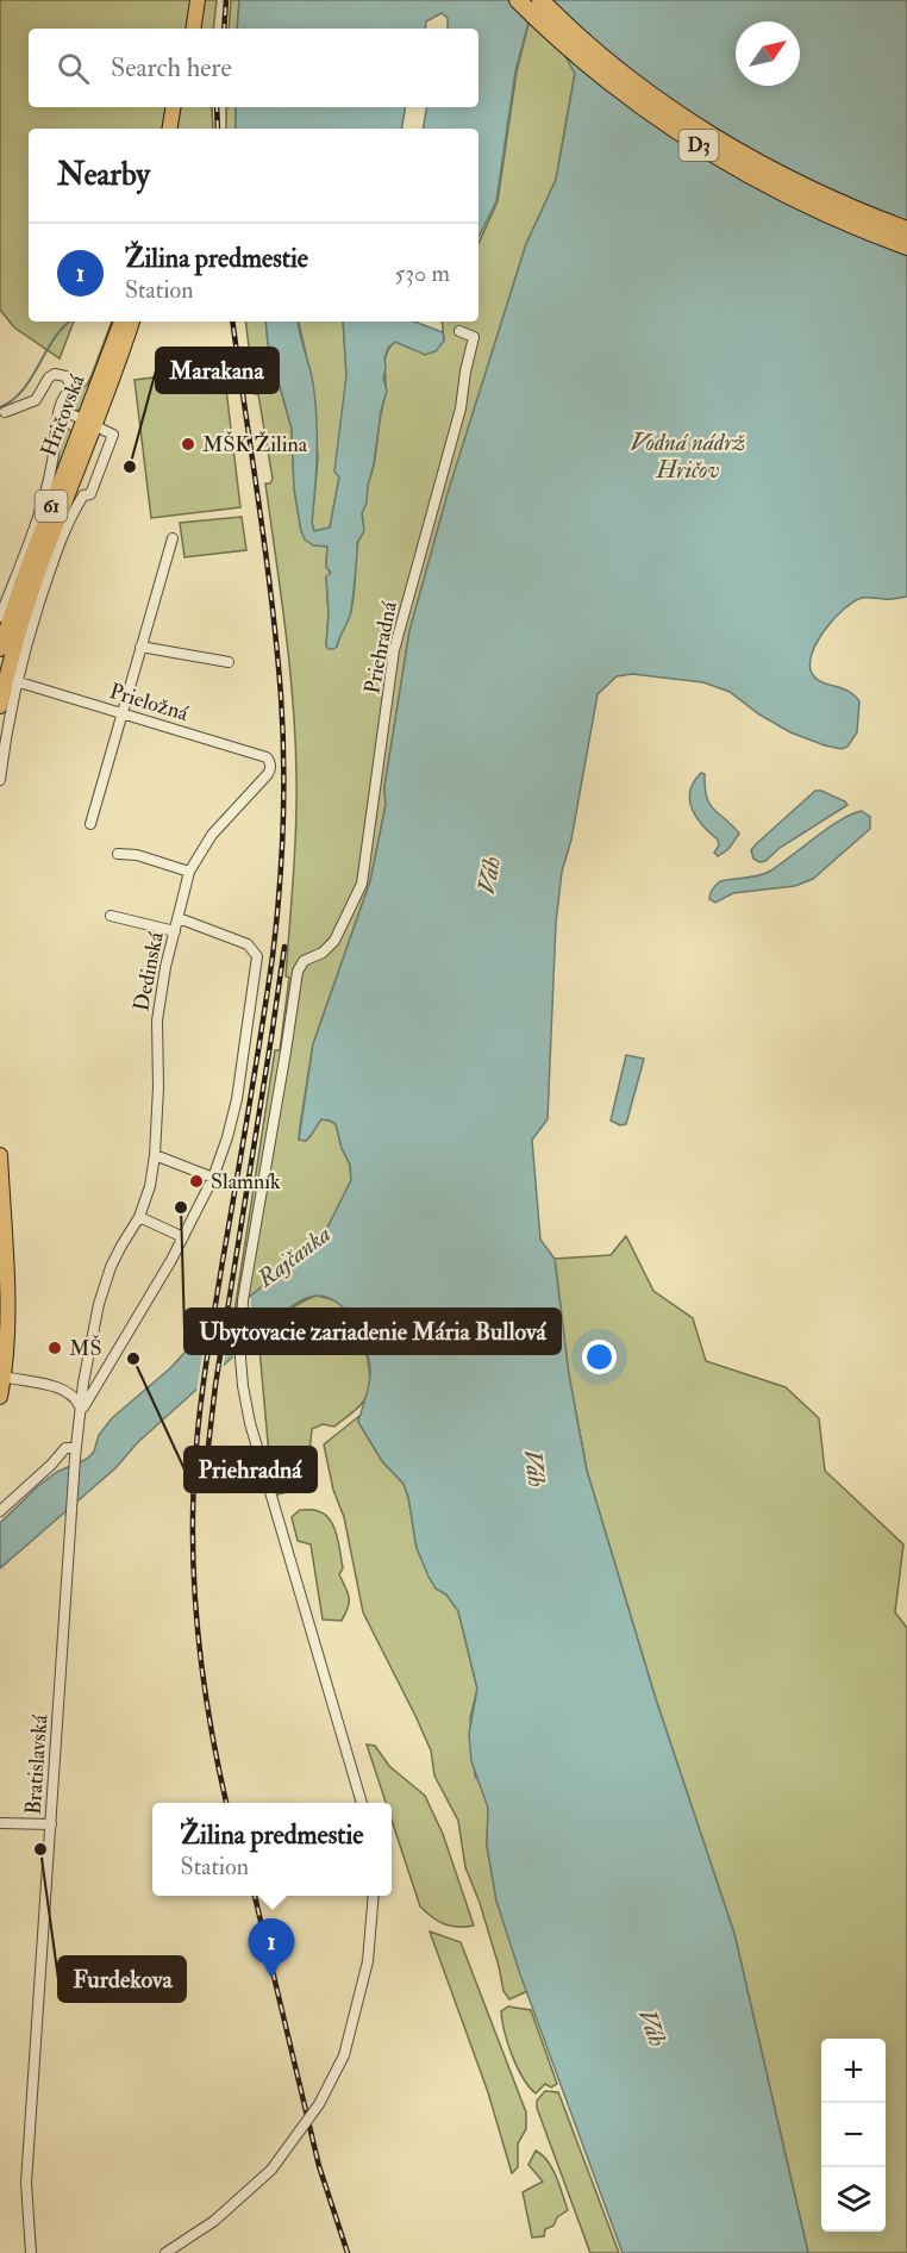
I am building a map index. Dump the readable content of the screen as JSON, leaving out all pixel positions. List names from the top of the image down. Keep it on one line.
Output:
{"streets":{"highway":["D3"],"main road":["Hričovská","61"],"street":["Priehradná","Prieložná","Dedinská","Bratislavská"]},"crossings":[["Hričovská","Prieložná"],["Prieložná","Dedinská"],["Dedinská","Bratislavská"]],"water":["Vodná nádrž Hričov","Váh","Rajčanka"],"places":["MŠK Žilina","Marakana","Slamník","Ubytovacie zariadenie Mária Bullová","MŠ","Priehradná","Furdekova"],"north":"top right","page":{"search":"Search here","heading":"Nearby","list":[{"mark":"1","name":"Žilina predmestie","note":"Station","value":"530 m"}],"popup":["Žilina predmestie","Station"],"pins":"1","map_buttons":["+","−"]}}
